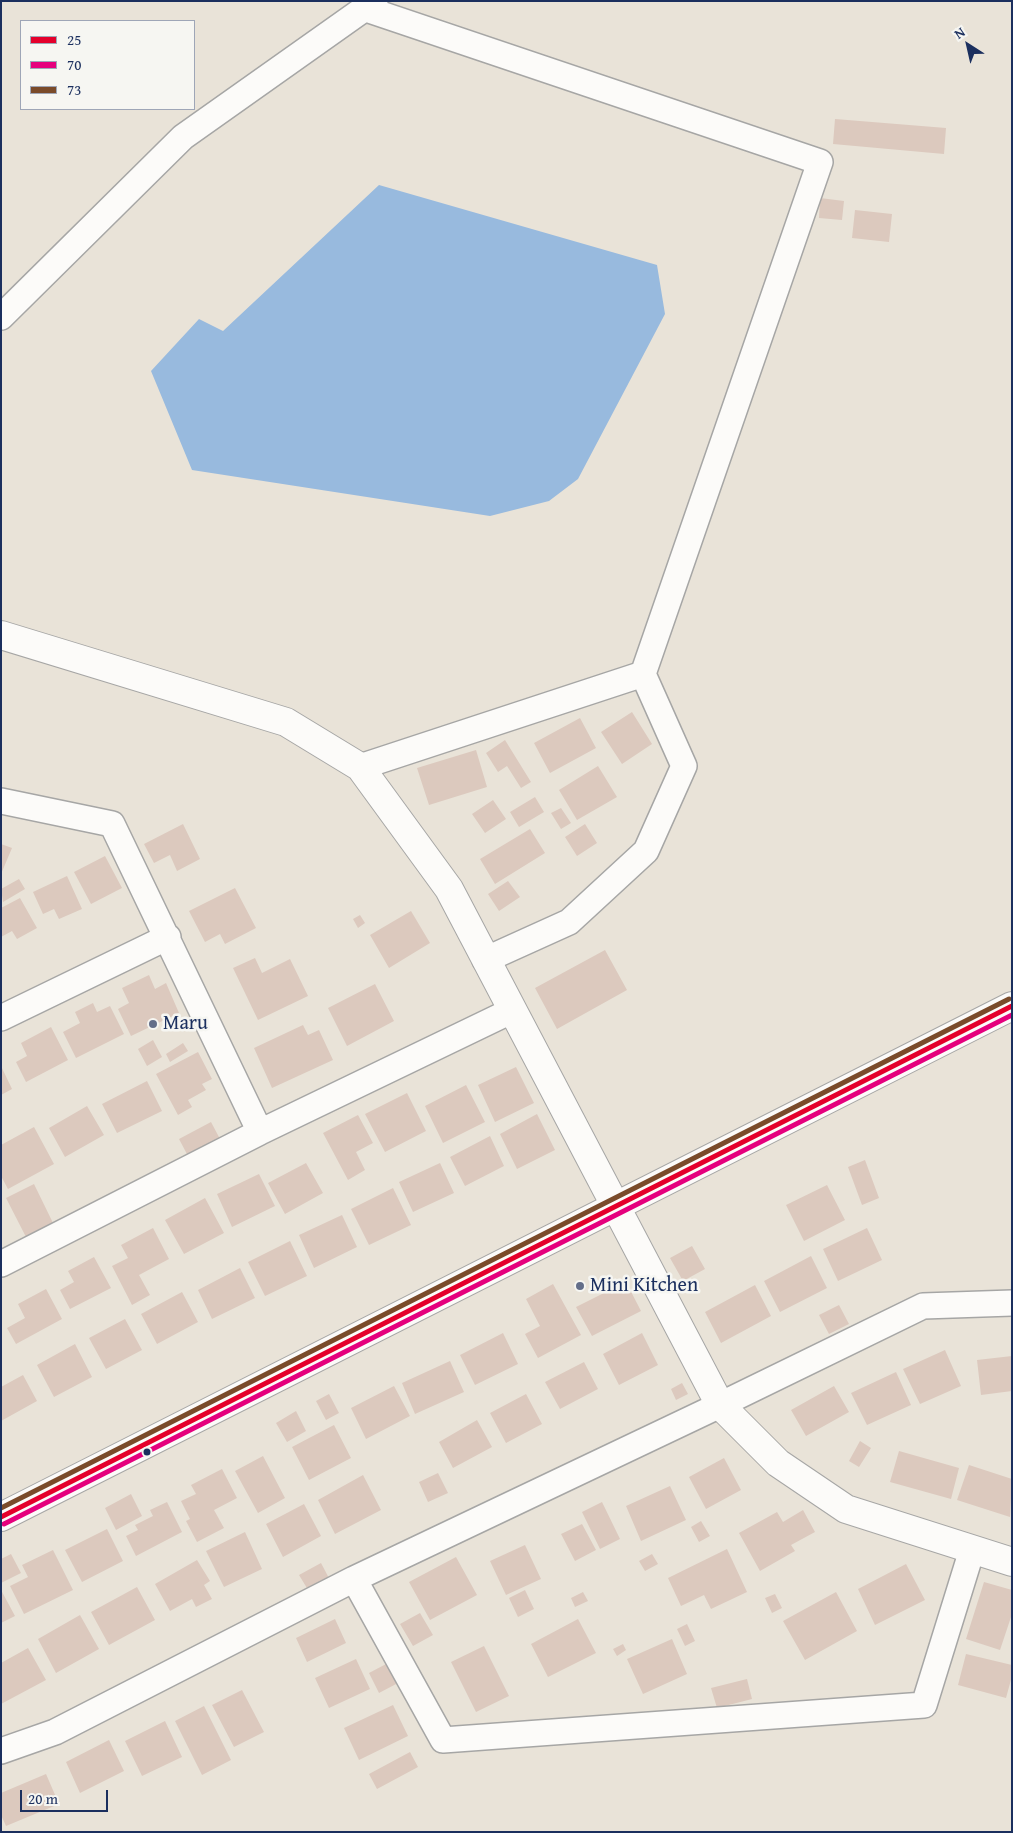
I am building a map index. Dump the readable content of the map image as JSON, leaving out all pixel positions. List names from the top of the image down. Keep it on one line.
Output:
{"places":["Maru","Mini Kitchen"],"lines":["transit line 73","transit line 25","transit line 70"],"legend":["25","70","73"],"scale_bar":"20 m","north":"top left"}
